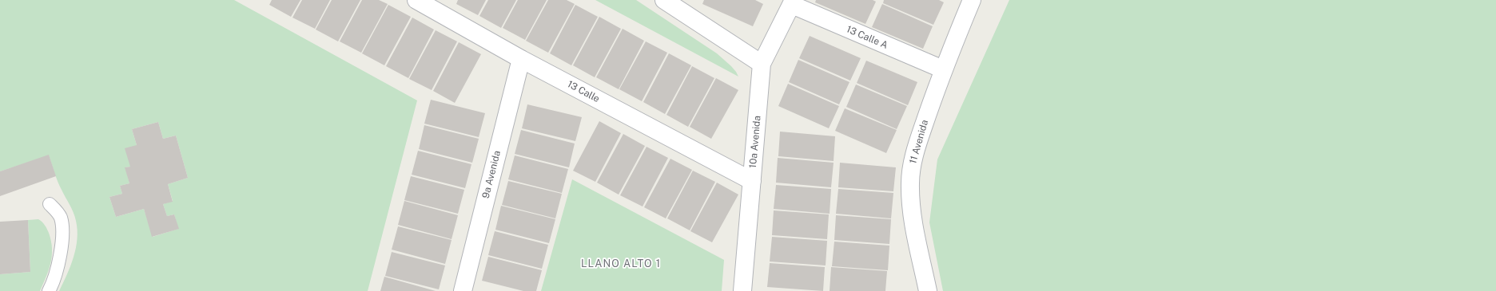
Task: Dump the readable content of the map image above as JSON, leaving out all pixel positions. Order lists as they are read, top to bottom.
{
  "streets": {
    "street": [
      "13 Calle A",
      "13 Calle",
      "10a Avenida",
      "11 Avenida",
      "9a Avenida"
    ]
  },
  "crossings": [
    ["13 Calle A", "10a Avenida"],
    ["13 Calle A", "11 Avenida"],
    ["13 Calle", "10a Avenida"],
    ["13 Calle", "9a Avenida"]
  ],
  "districts": ["LLANO ALTO 1"]
}
